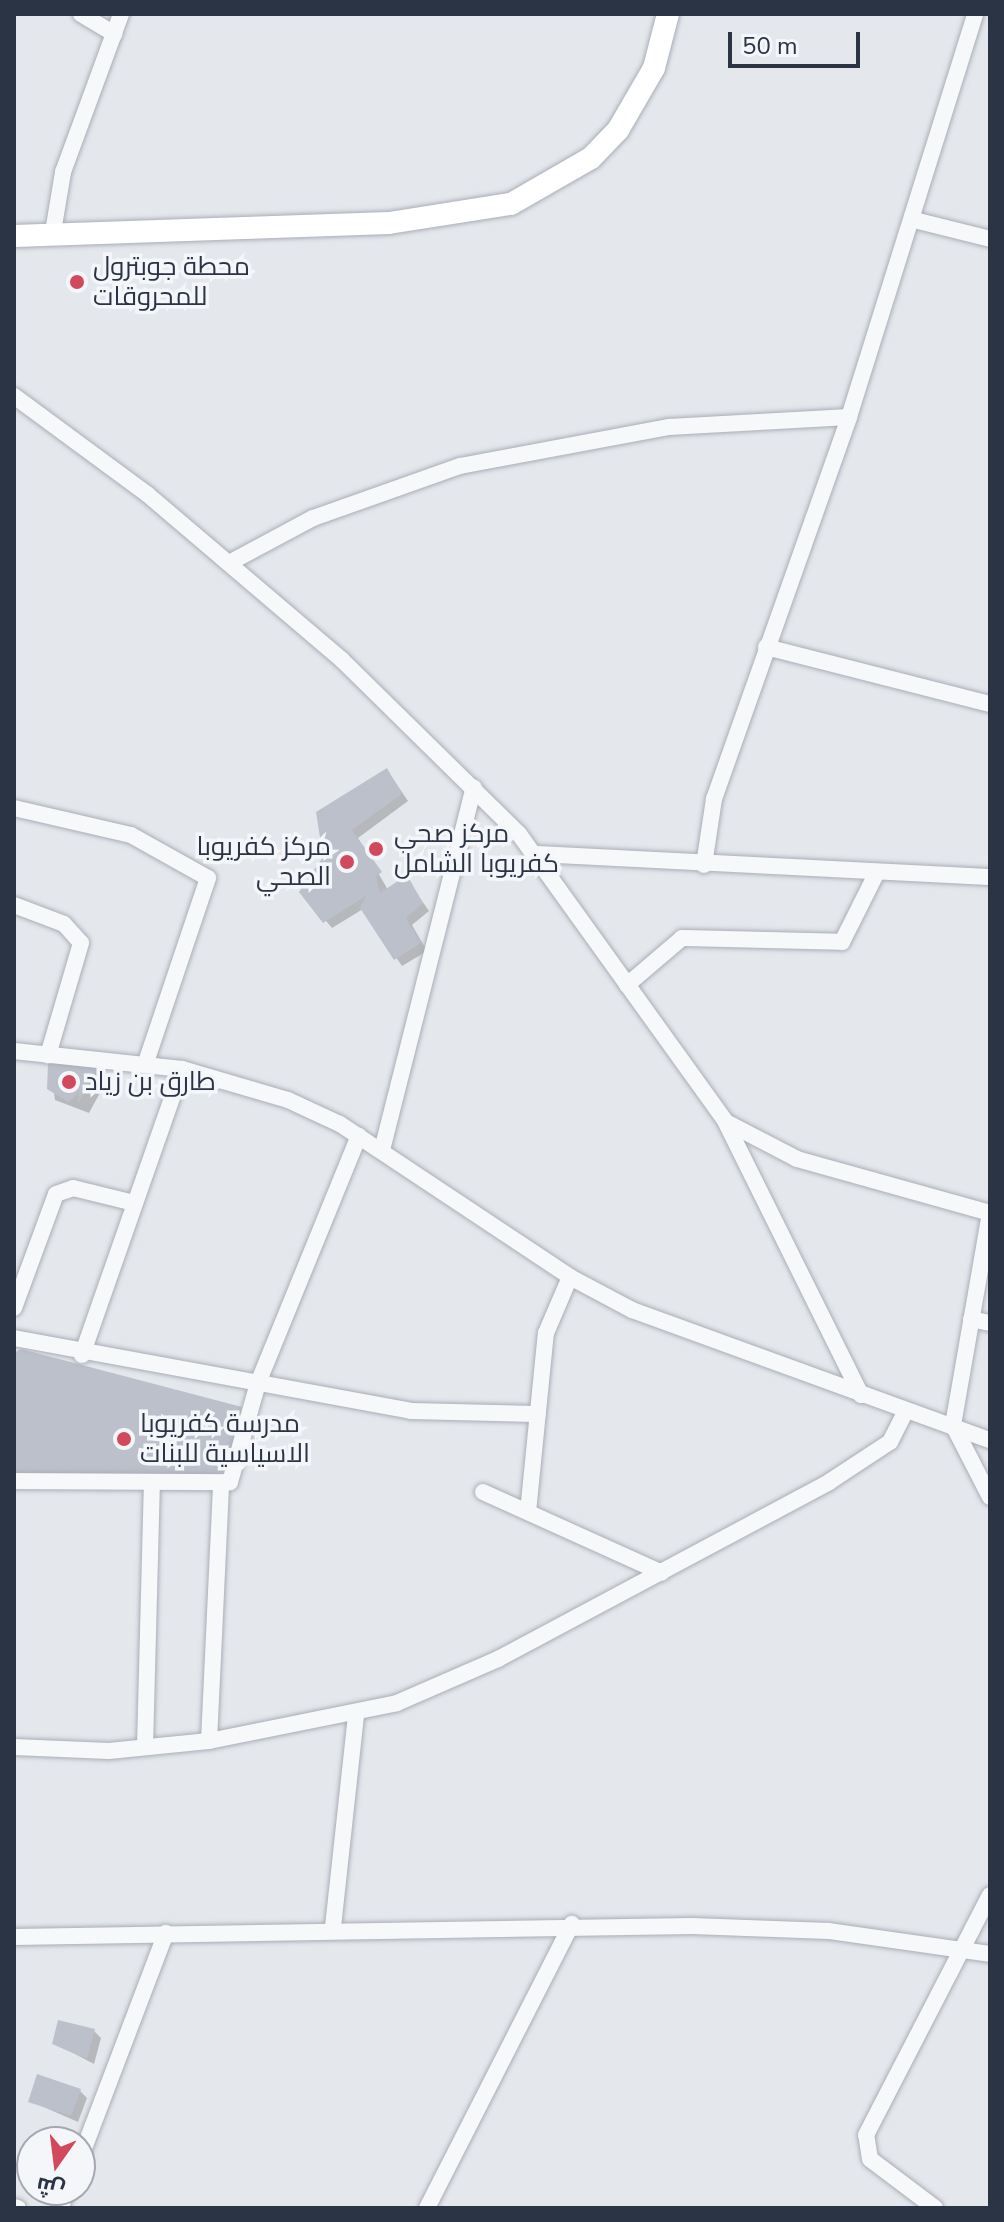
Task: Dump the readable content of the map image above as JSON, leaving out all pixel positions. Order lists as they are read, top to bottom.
{
  "places": [
    "محطة جوبترول للمحروقات",
    "مركز صحي كفريوبا الشامل",
    "مركز كفريوبا الصحي",
    "طارق بن زياد",
    "مدرسة كفريوبا الاسياسية للبنات"
  ],
  "scale_bar": "50 m",
  "north": "bottom"
}
